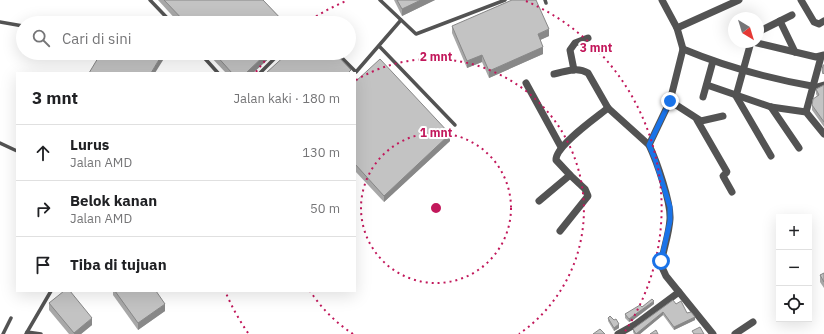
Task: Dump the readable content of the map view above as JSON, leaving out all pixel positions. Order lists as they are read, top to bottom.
{
  "north": "bottom right",
  "page": {
    "search": "Cari di sini",
    "heading": ["3 mnt", "Jalan kaki · 180 m"],
    "list": [
      ["Lurus", "Jalan AMD", "130 m"],
      ["Belok kanan", "Jalan AMD", "50 m"],
      "Tiba di tujuan"
    ],
    "map_buttons": ["+", "−"]
  },
  "rings": ["3 mnt", "2 mnt", "1 mnt"]
}
